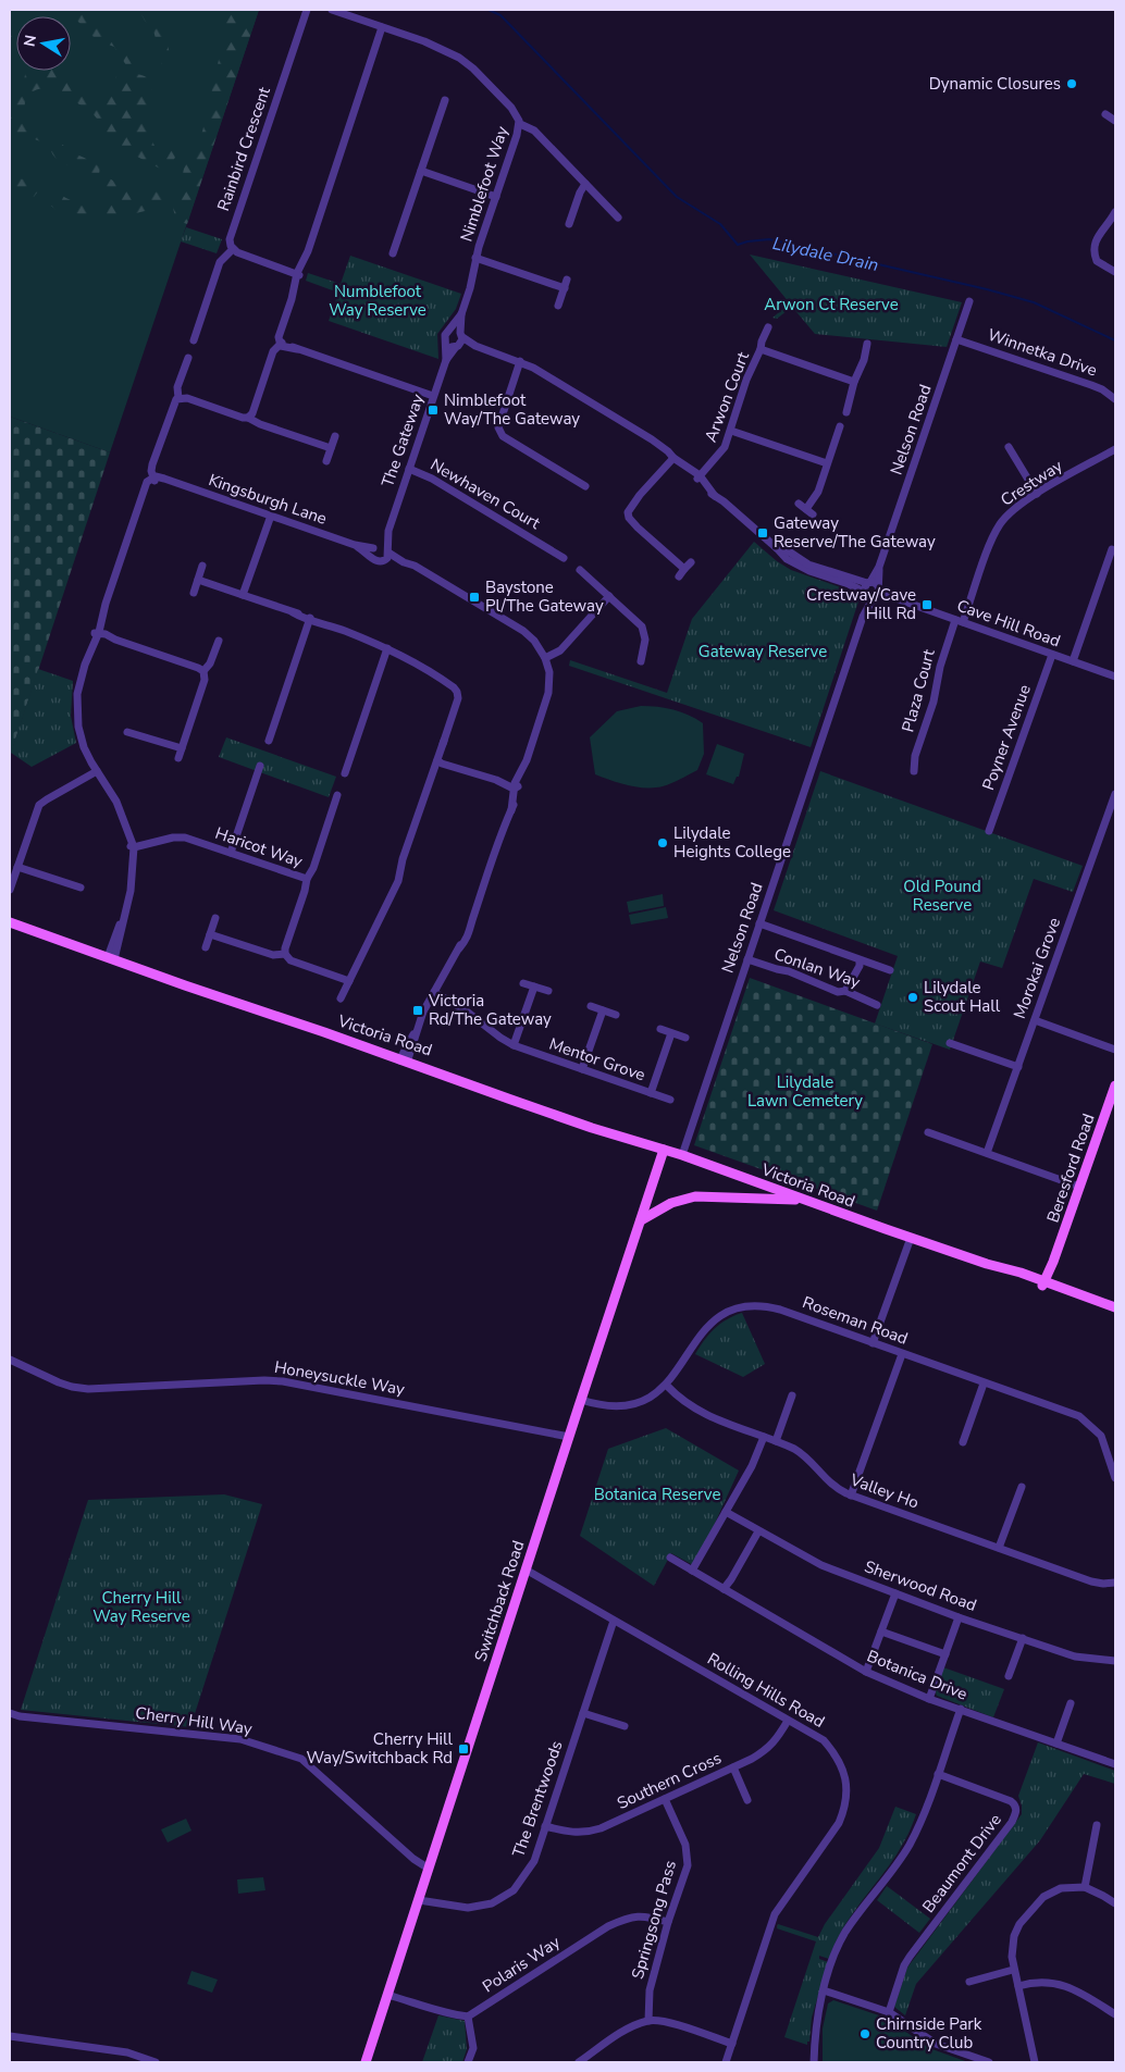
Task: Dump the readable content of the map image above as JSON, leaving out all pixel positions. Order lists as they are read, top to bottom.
{
  "streets": {
    "main road": ["Victoria Road", "Beresford Road", "Switchback Road"],
    "street": [
      "Rainbird Crescent",
      "Nimblefoot Way",
      "Winnetka Drive",
      "Arwon Court",
      "Nelson Road",
      "The Gateway",
      "Crestway",
      "Newhaven Court",
      "Kingsburgh Lane",
      "Cave Hill Road",
      "Plaza Court",
      "Poyner Avenue",
      "Haricot Way",
      "Conlan Way",
      "Morokai Grove",
      "Mentor Grove",
      "Roseman Road",
      "Honeysuckle Way",
      "Valley Ho",
      "Sherwood Road",
      "Botanica Drive",
      "Rolling Hills Road",
      "Cherry Hill Way",
      "Southern Cross",
      "The Brentwoods",
      "Beaumont Drive",
      "Springsong Pass",
      "Polaris Way"
    ]
  },
  "crossings": [
    ["Nimblefoot Way", "The Gateway"],
    ["Winnetka Drive", "Nelson Road"],
    ["Nelson Road", "Cave Hill Road"],
    ["Nelson Road", "Conlan Way"],
    ["Nelson Road", "Victoria Road"],
    ["The Gateway", "Newhaven Court"],
    ["The Gateway", "Kingsburgh Lane"],
    ["Crestway", "Cave Hill Road"],
    ["Crestway", "Plaza Court"],
    ["Cave Hill Road", "Plaza Court"],
    ["Cave Hill Road", "Poyner Avenue"],
    ["Victoria Road", "Beresford Road"],
    ["Victoria Road", "Switchback Road"],
    ["Roseman Road", "Valley Ho"],
    ["Roseman Road", "Switchback Road"],
    ["Honeysuckle Way", "Switchback Road"],
    ["Switchback Road", "Rolling Hills Road"],
    ["Switchback Road", "Cherry Hill Way"],
    ["Switchback Road", "The Brentwoods"],
    ["Rolling Hills Road", "Southern Cross"],
    ["Rolling Hills Road", "The Brentwoods"],
    ["Southern Cross", "The Brentwoods"],
    ["Southern Cross", "Springsong Pass"],
    ["Springsong Pass", "Polaris Way"]
  ],
  "water": ["Lilydale Drain"],
  "parks": [
    "Numblefoot Way Reserve",
    "Arwon Ct Reserve",
    "Gateway Reserve",
    "Old Pound Reserve",
    "Lilydale Lawn Cemetery",
    "Botanica Reserve",
    "Cherry Hill Way Reserve"
  ],
  "places": {
    "other": [
      "Dynamic Closures",
      "Lilydale Heights College",
      "Lilydale Scout Hall",
      "Chirnside Park Country Club"
    ],
    "transit": [
      "Nimblefoot Way/The Gateway",
      "Gateway Reserve/The Gateway",
      "Baystone Pl/The Gateway",
      "Crestway/Cave Hill Rd",
      "Victoria Rd/The Gateway",
      "Cherry Hill Way/Switchback Rd"
    ]
  },
  "north": "left"
}
